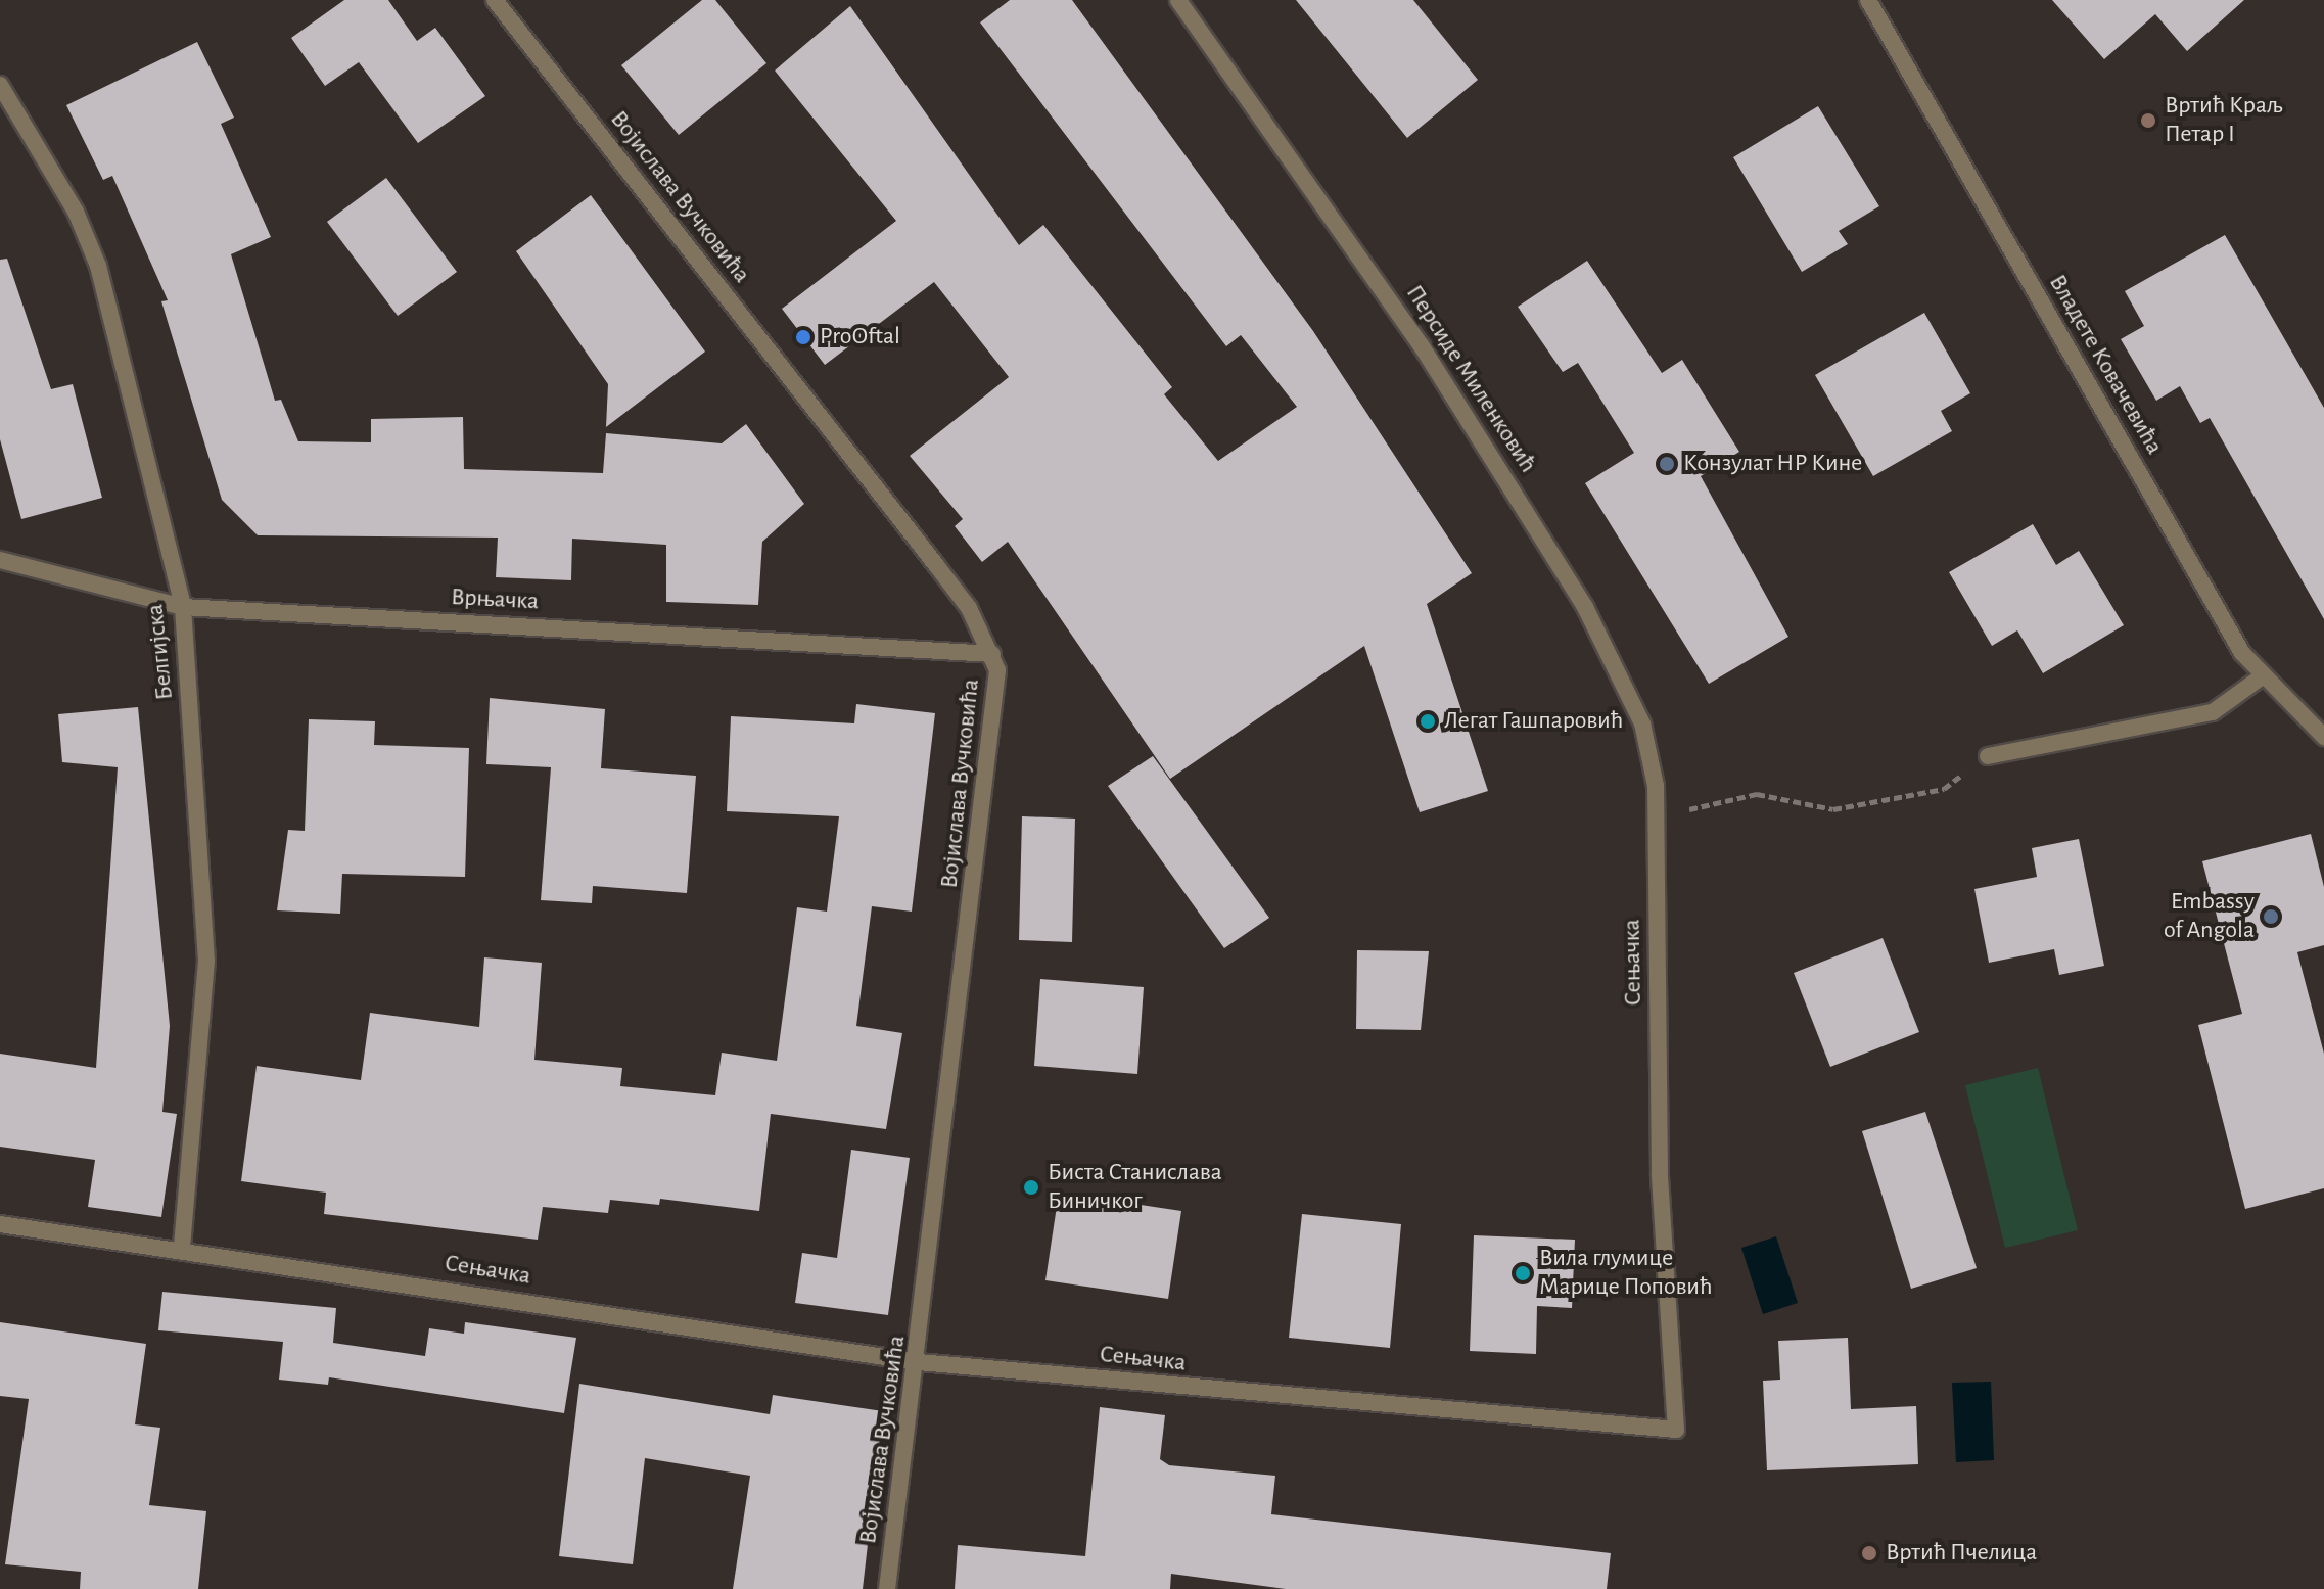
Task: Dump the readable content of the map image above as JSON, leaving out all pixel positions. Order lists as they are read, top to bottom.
{
  "streets": {
    "street": [
      "Војислава Вучковића",
      "Владете Ковачевића",
      "Персиде Миленковић",
      "Врњачка",
      "Белгијска",
      "Сењачка"
    ]
  },
  "crossings": [
    ["Војислава Вучковића", "Врњачка"],
    ["Војислава Вучковића", "Сењачка"],
    ["Персиде Миленковић", "Сењачка"],
    ["Врњачка", "Белгијска"],
    ["Белгијска", "Сењачка"]
  ],
  "places": [
    "Вртић Краљ Петар I",
    "ProOftal",
    "Конзулат НР Кине",
    "Легат Гашпаровић",
    "Embassy of Angola",
    "Биста Станислава Биничког",
    "Вила глумице Марице Поповић",
    "Вртић Пчелица"
  ]
}
